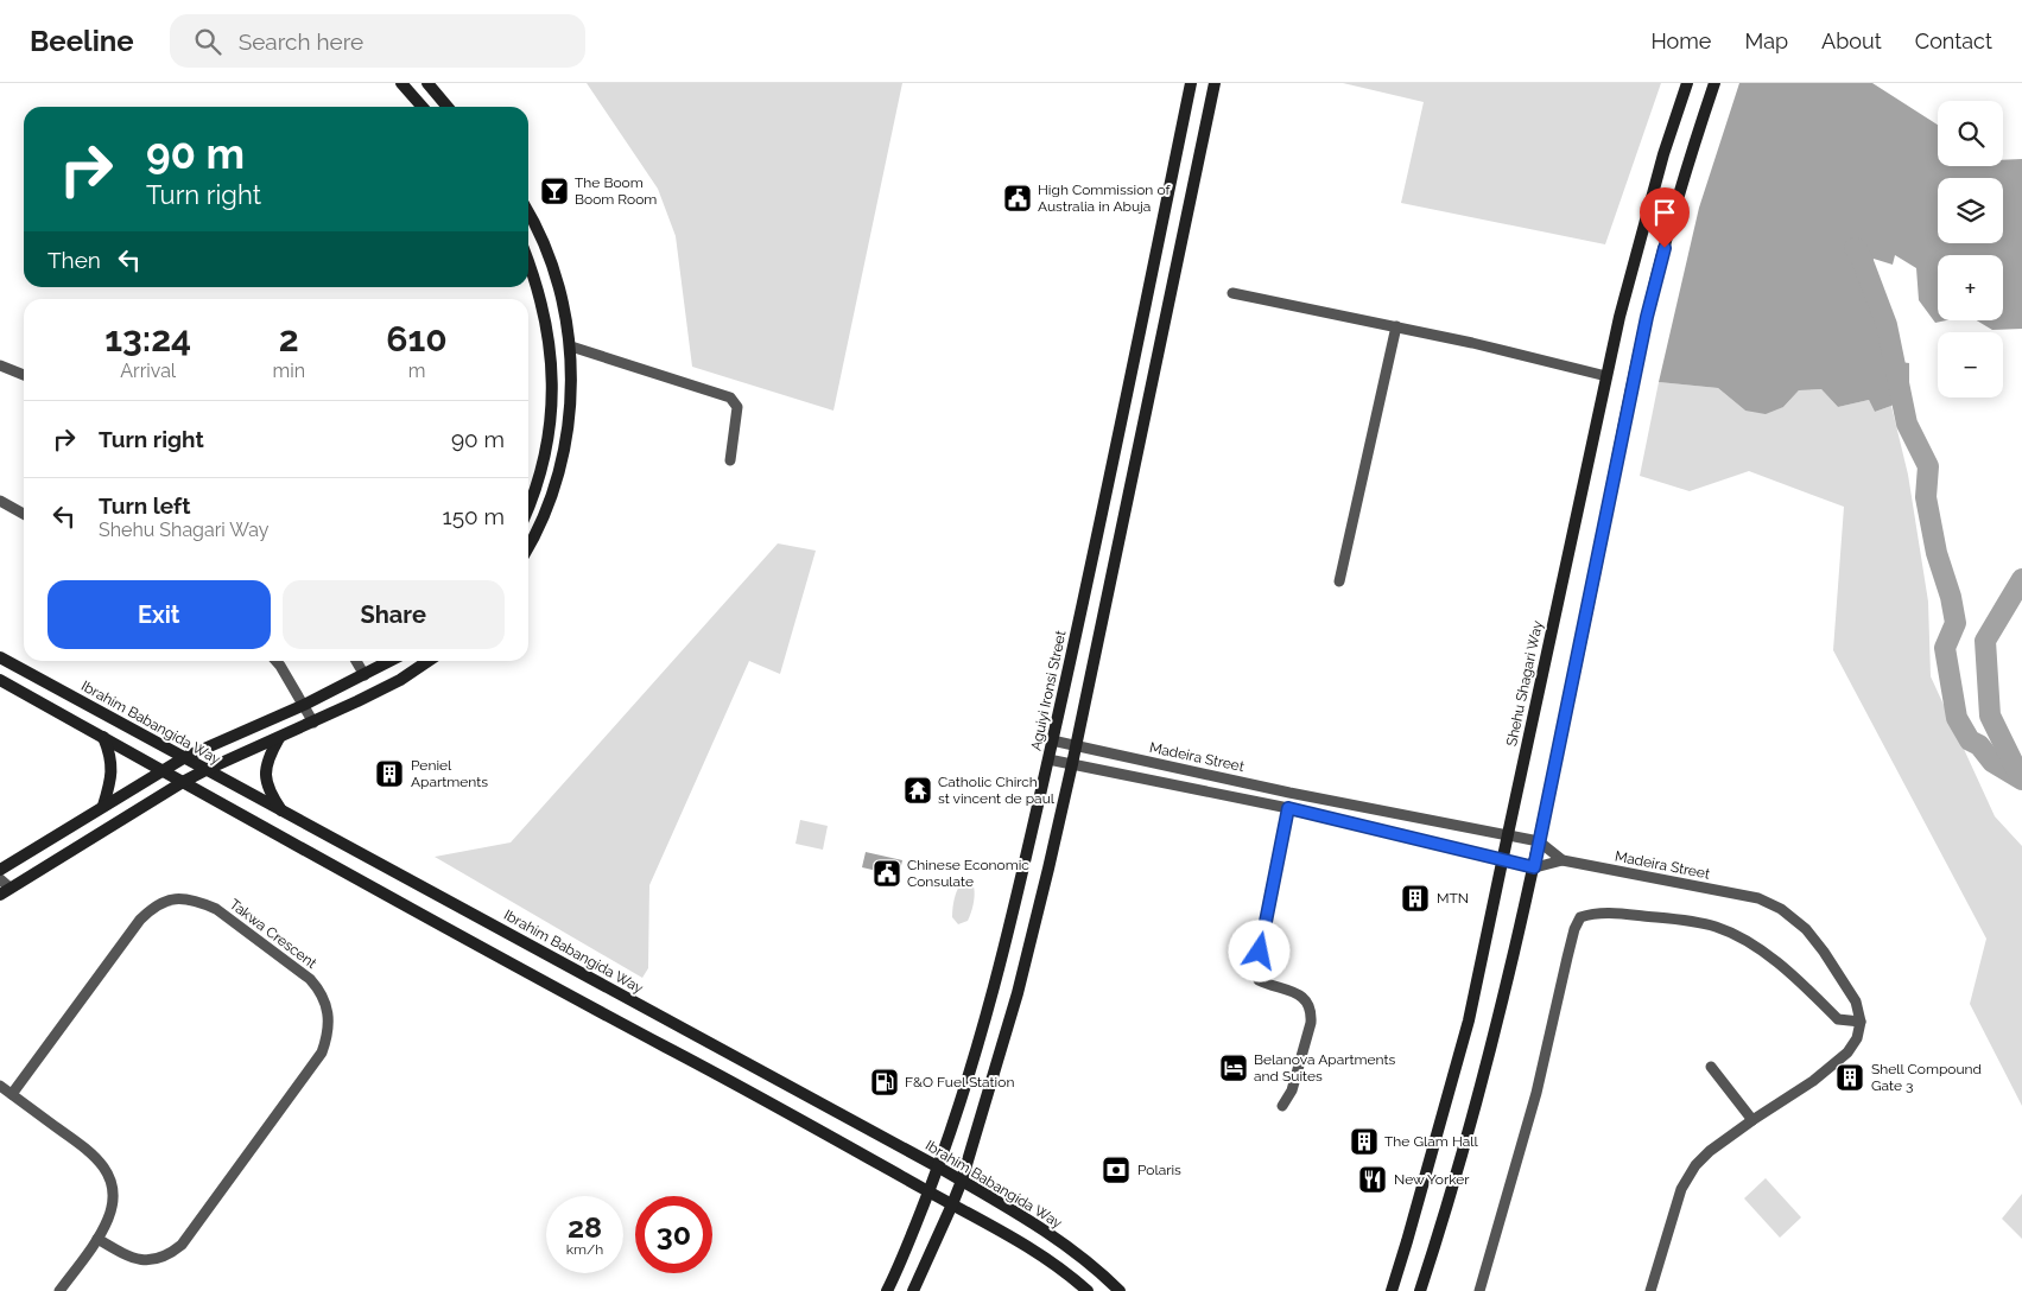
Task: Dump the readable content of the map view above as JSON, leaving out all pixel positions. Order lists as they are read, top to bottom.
{
  "streets": {
    "main road": ["Shehu Shagari Way", "Aguiyi Ironsi Street", "Ibrahim Babangida Way"],
    "street": ["Madeira Street", "Takwa Crescent"]
  },
  "crossings": [
    ["Shehu Shagari Way", "Madeira Street"],
    ["Aguiyi Ironsi Street", "Ibrahim Babangida Way"],
    ["Aguiyi Ironsi Street", "Madeira Street"]
  ],
  "places": {
    "bar": ["The Boom Boom Room"],
    "public building": ["High Commission of Australia in Abuja", "Chinese Economic Consulate"],
    "building": [
      "Peniel Apartments",
      "MTN",
      "Shell Compound Gate 3",
      "The Glam Hall"
    ],
    "temple": ["Catholic Chirch st vincent de paul"],
    "hotel": ["Belanova Apartments and Suites"],
    "fuel station": ["F&O Fuel Station"],
    "bank": ["Polaris"],
    "restaurant": ["New Yorker"]
  },
  "page": {
    "header": "Beeline",
    "search": "Search here",
    "nav": [
      "Home",
      "Map",
      "About",
      "Contact"
    ],
    "map_buttons": ["+", "−"],
    "turn": ["90 m", "Turn right"],
    "then": "Then",
    "eta": [
      "13:24",
      "Arrival",
      "2",
      "min",
      "610",
      "m"
    ],
    "list": [
      {
        "name": "Turn right",
        "value": "90 m"
      },
      {
        "name": "Turn left",
        "note": "Shehu Shagari Way",
        "value": "150 m"
      }
    ],
    "buttons": ["Exit", "Share"],
    "speed": "28 km/h",
    "limit": "30"
  }
}
